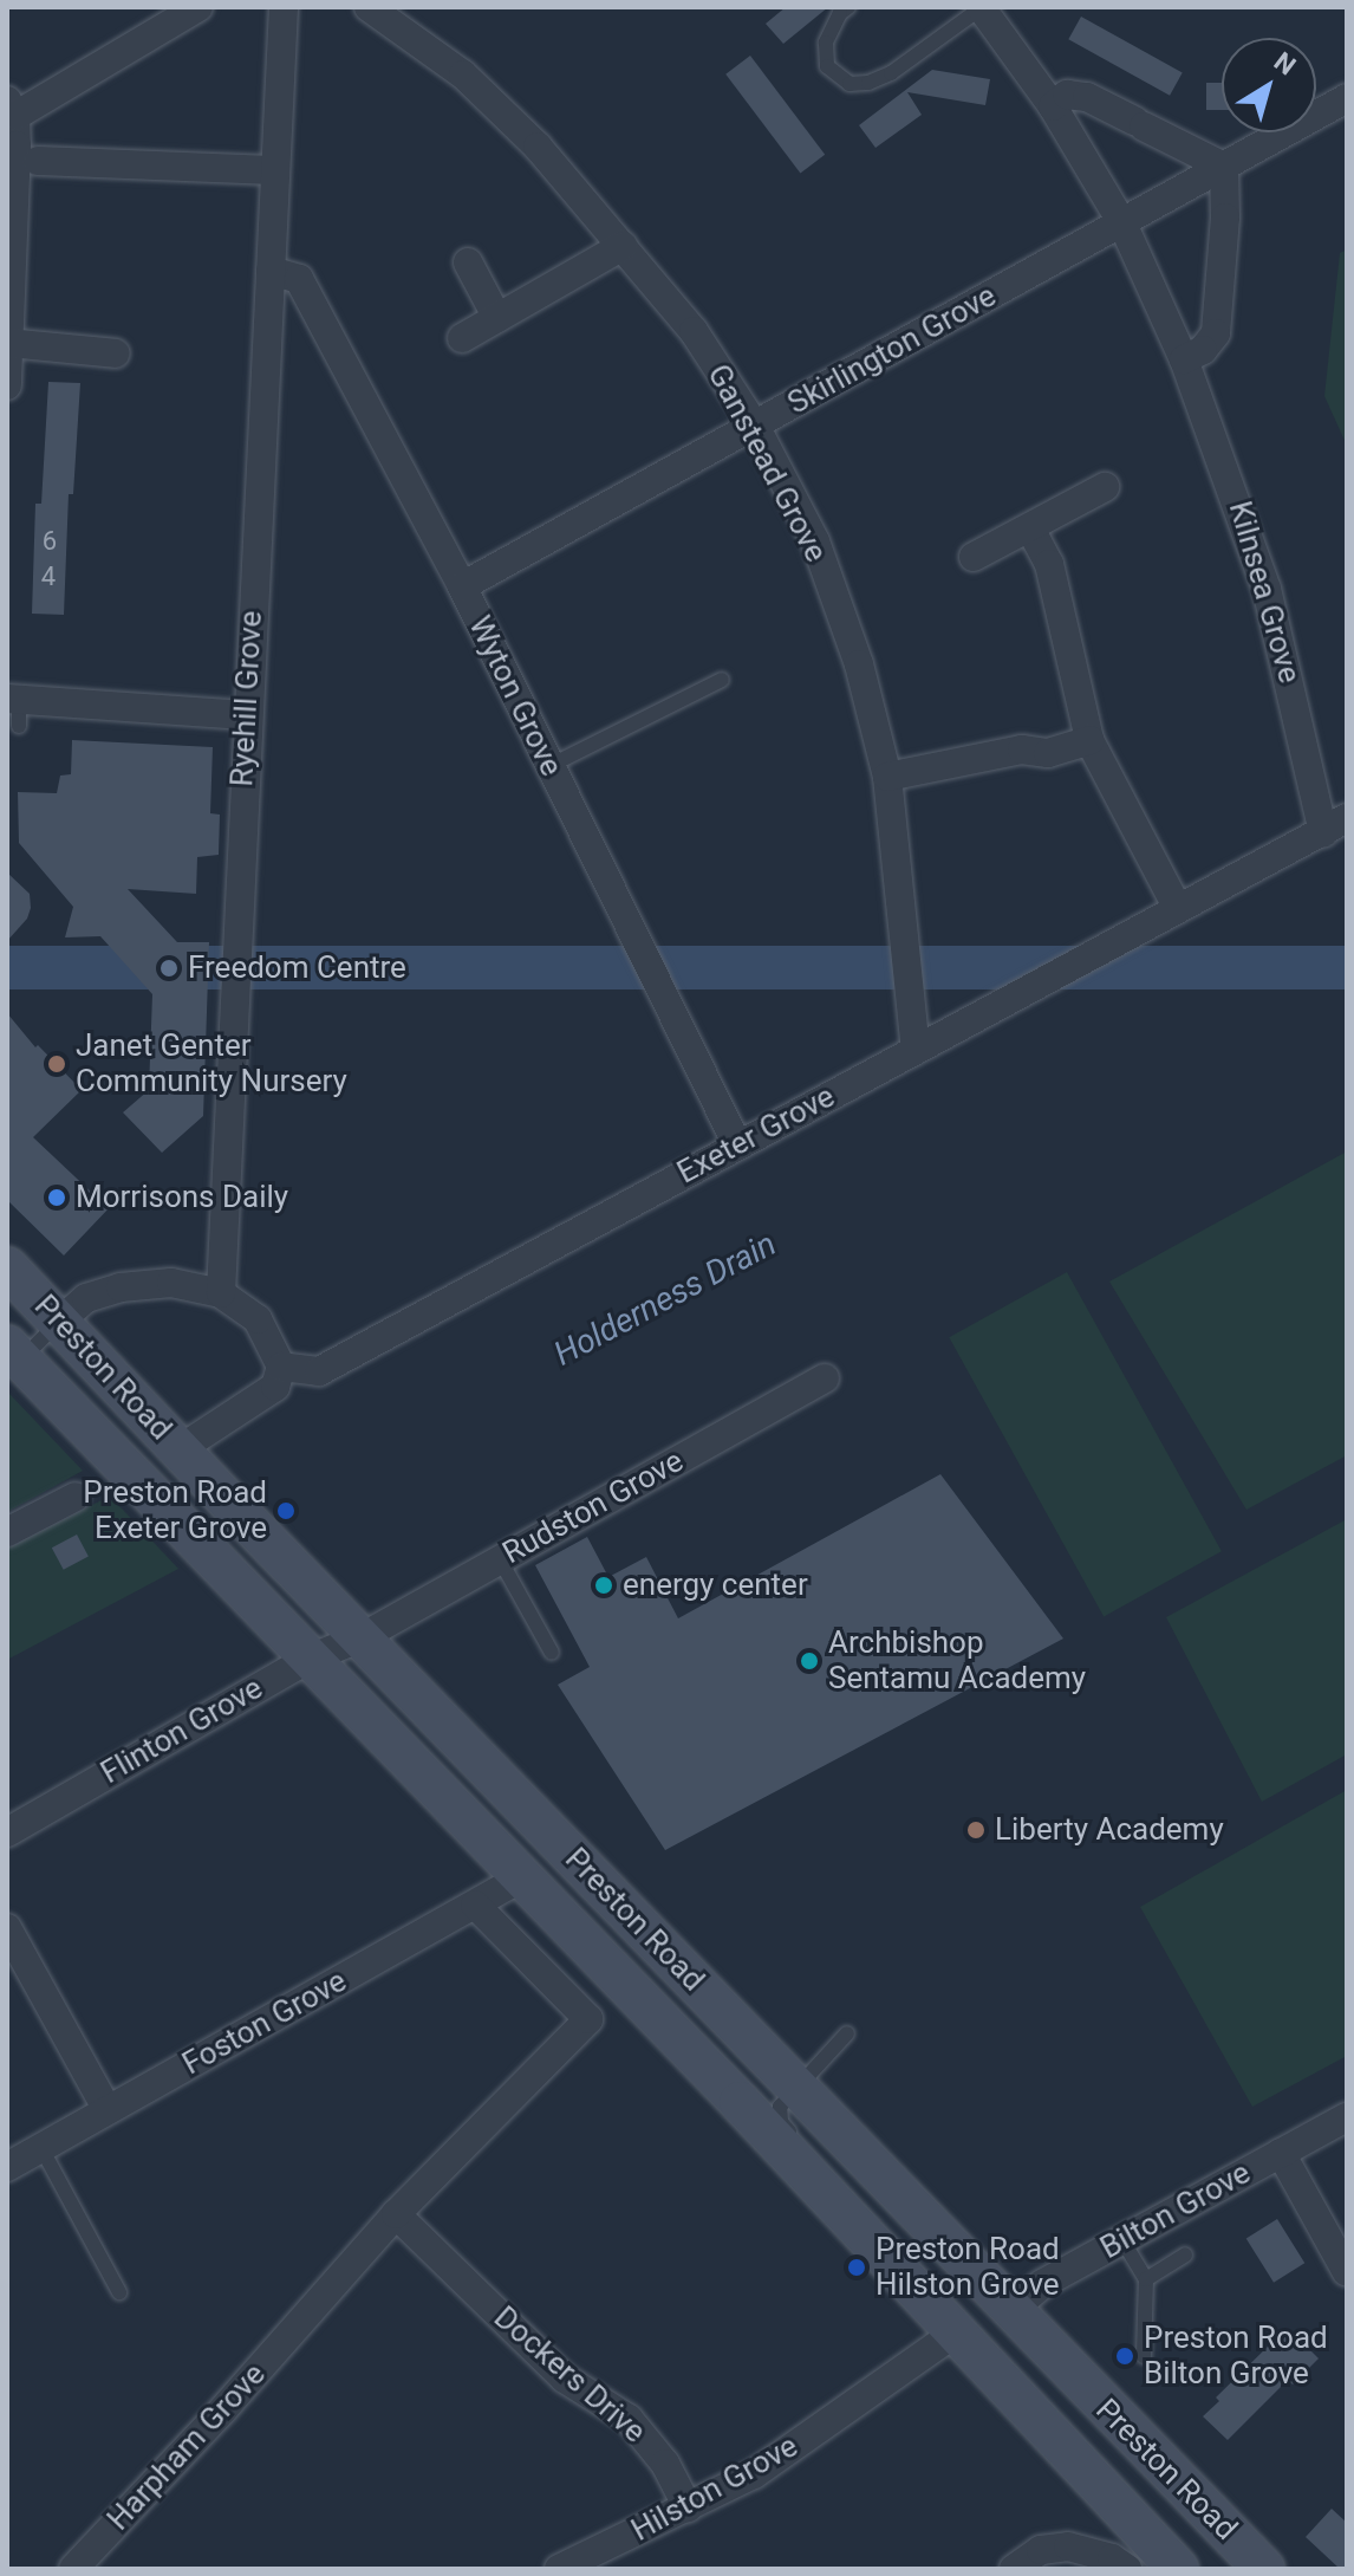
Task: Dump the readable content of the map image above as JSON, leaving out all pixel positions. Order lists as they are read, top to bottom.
{
  "streets": {
    "street": [
      "Skirlington Grove",
      "Ganstead Grove",
      "Kilnsea Grove",
      "Wyton Grove",
      "Ryehill Grove",
      "Exeter Grove",
      "Preston Road",
      "Rudston Grove",
      "Flinton Grove",
      "Foston Grove",
      "Bilton Grove",
      "Dockers Drive",
      "Harpham Grove",
      "Hilston Grove"
    ]
  },
  "crossings": [
    ["Skirlington Grove", "Ganstead Grove"],
    ["Skirlington Grove", "Kilnsea Grove"],
    ["Skirlington Grove", "Wyton Grove"],
    ["Ganstead Grove", "Exeter Grove"],
    ["Kilnsea Grove", "Exeter Grove"],
    ["Wyton Grove", "Ryehill Grove"],
    ["Wyton Grove", "Exeter Grove"],
    ["Preston Road", "Rudston Grove"],
    ["Preston Road", "Flinton Grove"],
    ["Preston Road", "Foston Grove"],
    ["Preston Road", "Bilton Grove"],
    ["Preston Road", "Hilston Grove"],
    ["Rudston Grove", "Flinton Grove"],
    ["Foston Grove", "Harpham Grove"],
    ["Dockers Drive", "Harpham Grove"],
    ["Dockers Drive", "Hilston Grove"]
  ],
  "water": ["Holderness Drain"],
  "places": [
    "Freedom Centre",
    "Janet Genter Community Nursery",
    "Morrisons Daily",
    "Preston Road Exeter Grove",
    "energy center",
    "Archbishop Sentamu Academy",
    "Liberty Academy",
    "Preston Road Hilston Grove",
    "Preston Road Bilton Grove"
  ],
  "house_numbers": ["6", "4"],
  "north": "top right"
}
